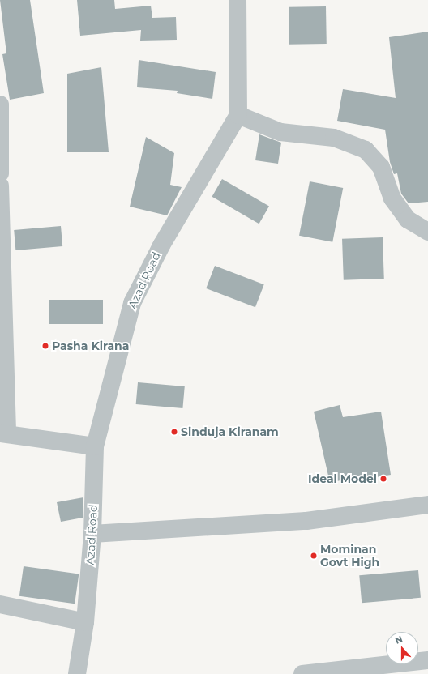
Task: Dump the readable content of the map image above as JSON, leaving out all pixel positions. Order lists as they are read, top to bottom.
{
  "streets": {
    "street": ["Azad Road"]
  },
  "places": [
    "Pasha Kirana",
    "Sinduja Kiranam",
    "Ideal Model",
    "Mominan Govt High"
  ],
  "north": "top"
}
